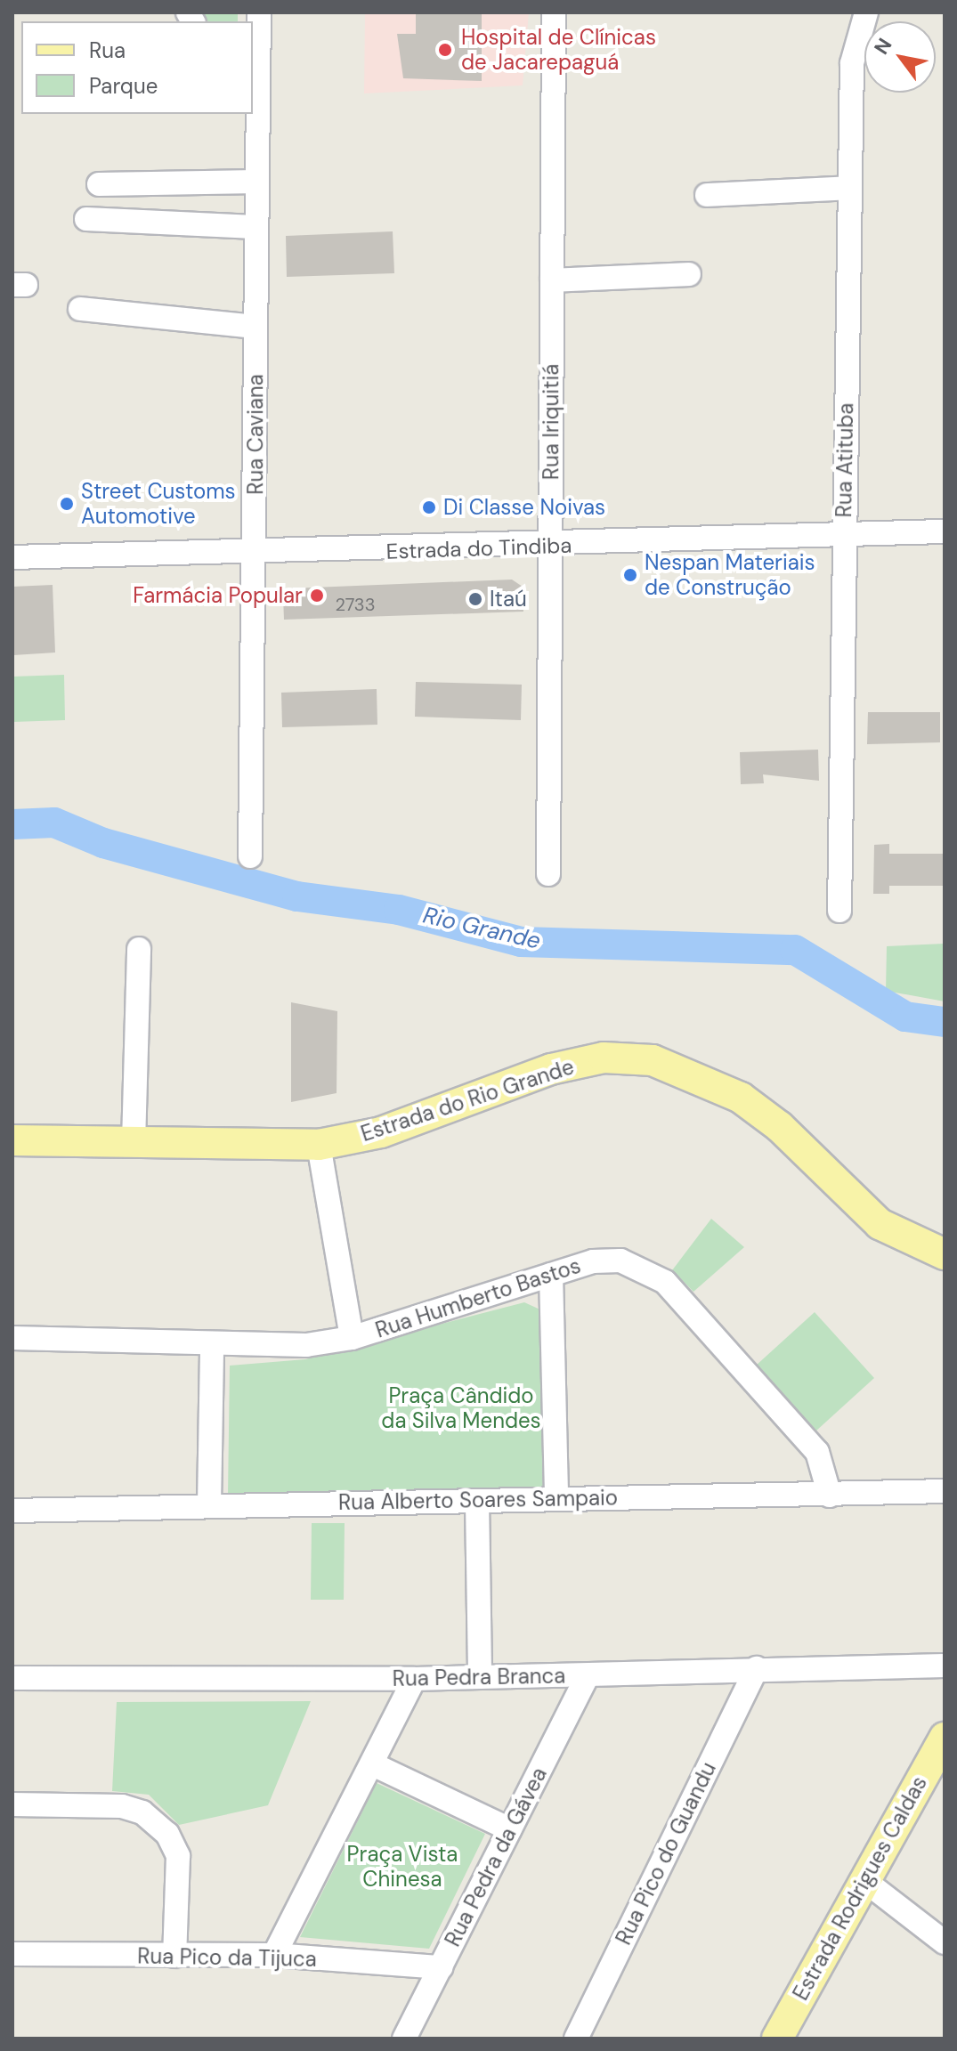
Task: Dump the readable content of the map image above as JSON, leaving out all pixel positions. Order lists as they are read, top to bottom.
{
  "streets": {
    "main road": ["Estrada do Rio Grande", "Estrada Rodrigues Caldas"],
    "street": [
      "Rua Iriquitiá",
      "Rua Caviana",
      "Rua Atituba",
      "Estrada do Tindiba",
      "Rua Humberto Bastos",
      "Rua Alberto Soares Sampaio",
      "Rua Pedra Branca",
      "Rua Pico do Guandu",
      "Rua Pedra da Gávea",
      "Rua Pico da Tijuca"
    ]
  },
  "crossings": [
    ["Rua Iriquitiá", "Estrada do Tindiba"],
    ["Rua Caviana", "Estrada do Tindiba"],
    ["Rua Atituba", "Estrada do Tindiba"],
    ["Rua Humberto Bastos", "Rua Alberto Soares Sampaio"],
    ["Rua Pedra Branca", "Rua Pico do Guandu"],
    ["Rua Pedra Branca", "Rua Pedra da Gávea"],
    ["Rua Pedra da Gávea", "Rua Pico da Tijuca"]
  ],
  "water": ["Rio Grande"],
  "parks": ["Praça Cândido da Silva Mendes", "Praça Vista Chinesa"],
  "places": [
    "Hospital de Clínicas de Jacarepaguá",
    "Street Customs Automotive",
    "Di Classe Noivas",
    "Nespan Materiais de Construção",
    "Farmácia Popular",
    "Itaú"
  ],
  "house_numbers": ["2733"],
  "legend": ["Rua", "Parque"],
  "north": "top left"
}
